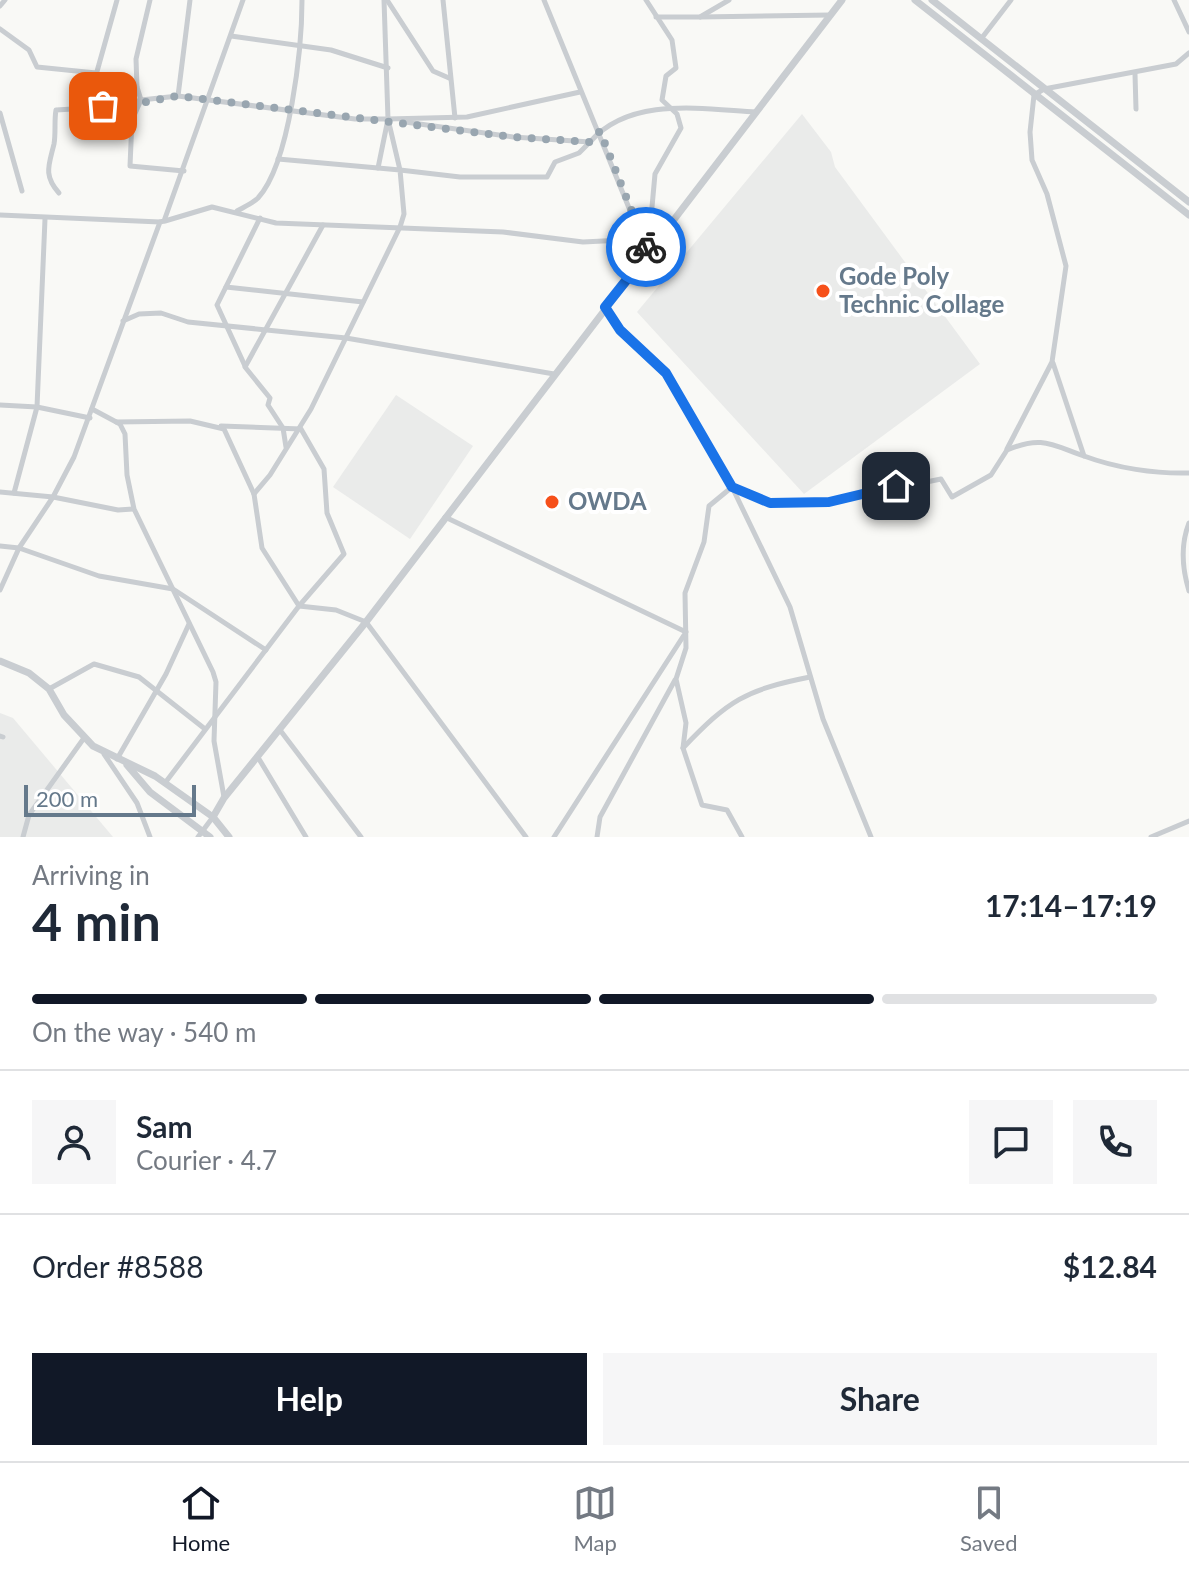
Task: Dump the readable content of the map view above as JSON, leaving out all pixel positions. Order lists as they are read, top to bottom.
{
  "places": ["Gode Poly Technic Collage", "OWDA"],
  "scale_bar": "200 m",
  "page": {
    "scale": "200 m",
    "heading": ["4 min", "Arriving in", "17:14–17:19"],
    "panel": [
      "Sam",
      "Courier · 4.7",
      "Order #8588",
      "$12.84"
    ],
    "bar": "On the way · 540 m",
    "buttons": ["Help", "Share"],
    "tabs": ["Home", "Map", "Saved"]
  }
}
